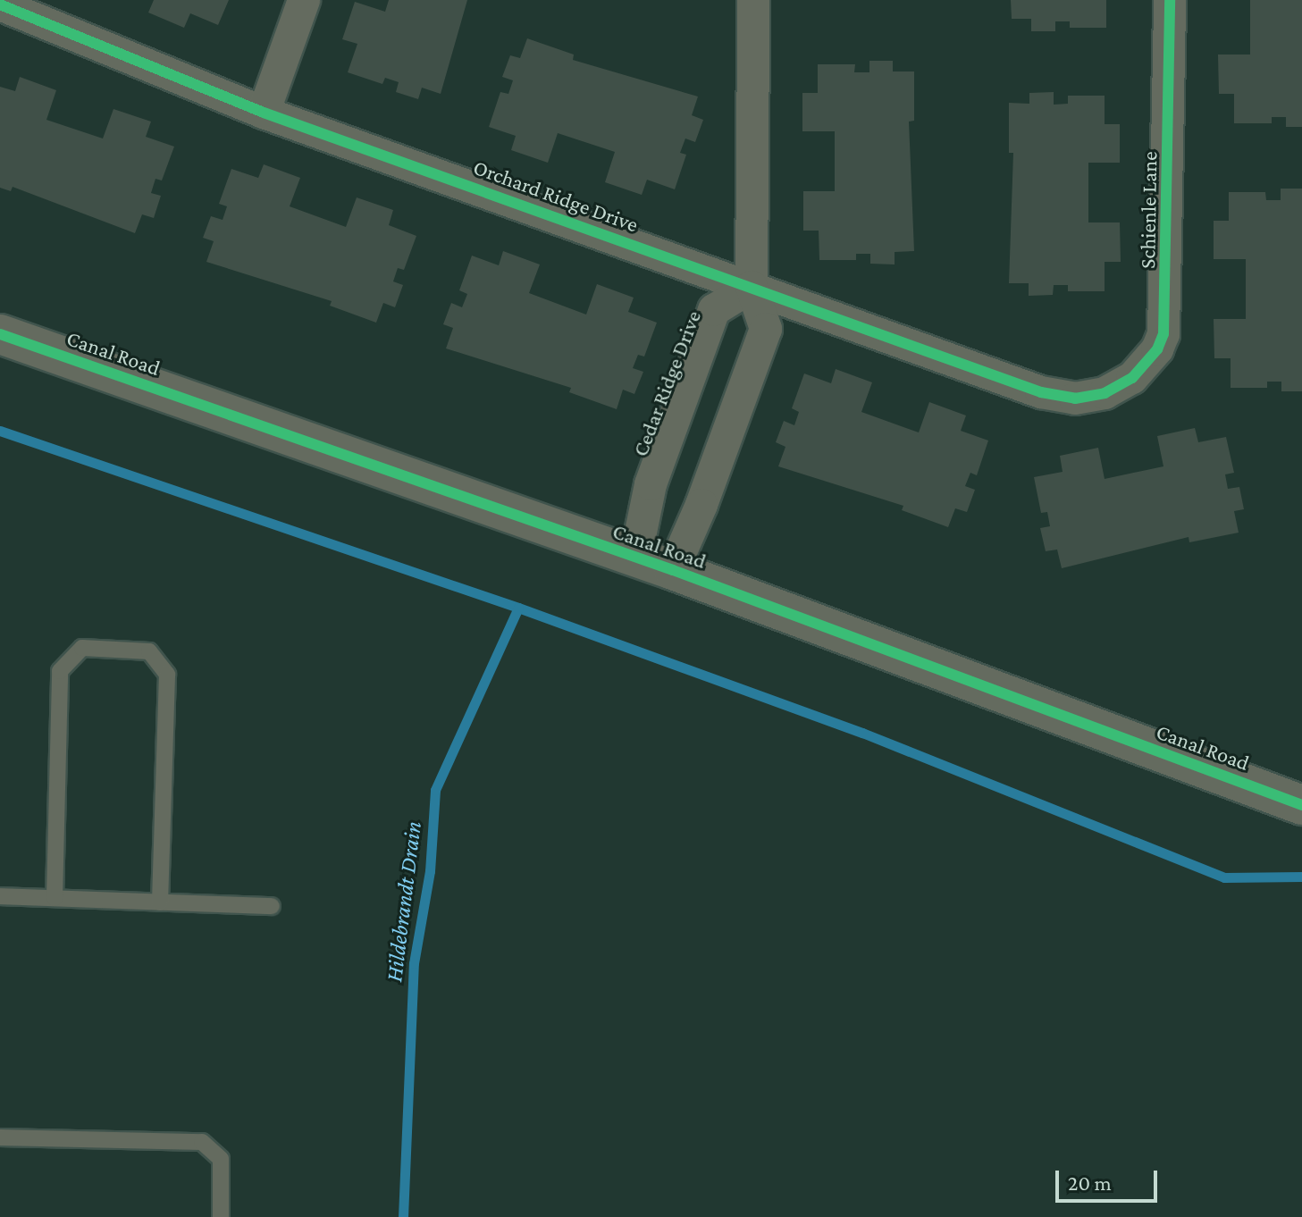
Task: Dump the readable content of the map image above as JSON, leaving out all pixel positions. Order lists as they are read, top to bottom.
{
  "streets": {
    "street": [
      "Orchard Ridge Drive",
      "Schienle Lane",
      "Canal Road",
      "Cedar Ridge Drive"
    ]
  },
  "crossings": [
    ["Orchard Ridge Drive", "Schienle Lane"],
    ["Orchard Ridge Drive", "Cedar Ridge Drive"],
    ["Canal Road", "Cedar Ridge Drive"]
  ],
  "water": ["Hildebrandt Drain"],
  "scale_bar": "20 m"
}
